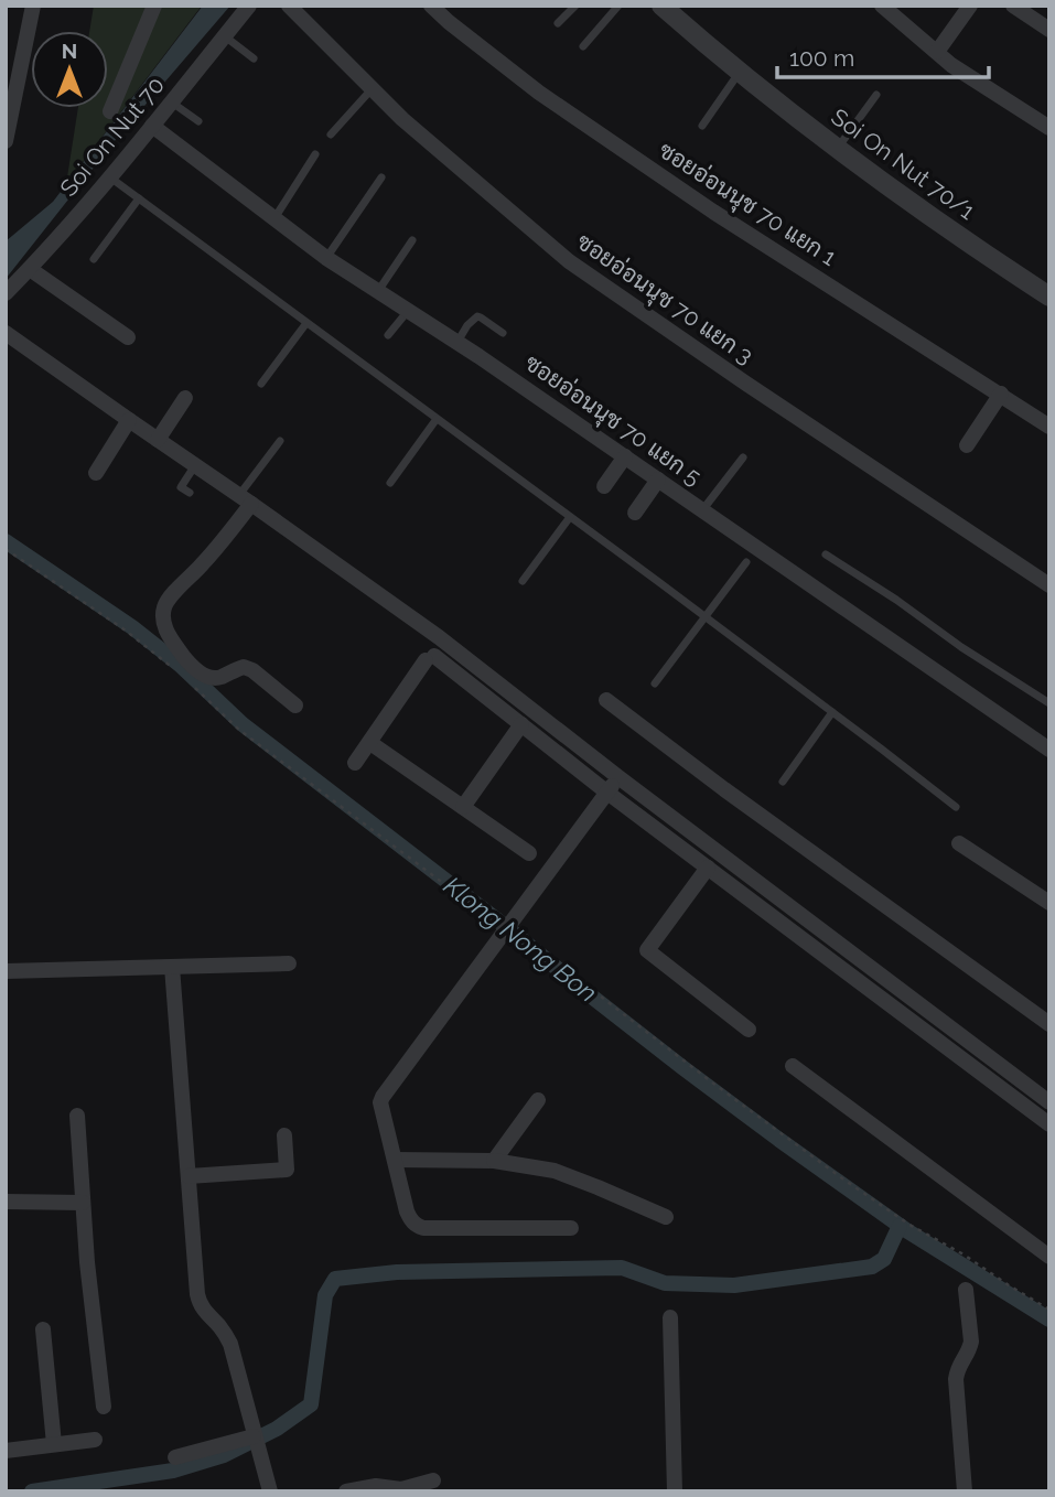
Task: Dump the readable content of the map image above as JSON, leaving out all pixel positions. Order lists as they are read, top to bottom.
{
  "streets": {
    "street": [
      "Soi On Nut 70",
      "Soi On Nut 70/1",
      "ซอยอ่อนนุช 70 แยก 1",
      "ซอยอ่อนนุช 70 แยก 3",
      "ซอยอ่อนนุช 70 แยก 5"
    ]
  },
  "crossings": [
    ["Soi On Nut 70", "ซอยอ่อนนุช 70 แยก 5"]
  ],
  "water": ["Klong Nong Bon"],
  "scale_bar": "100 m",
  "north": "top"
}
